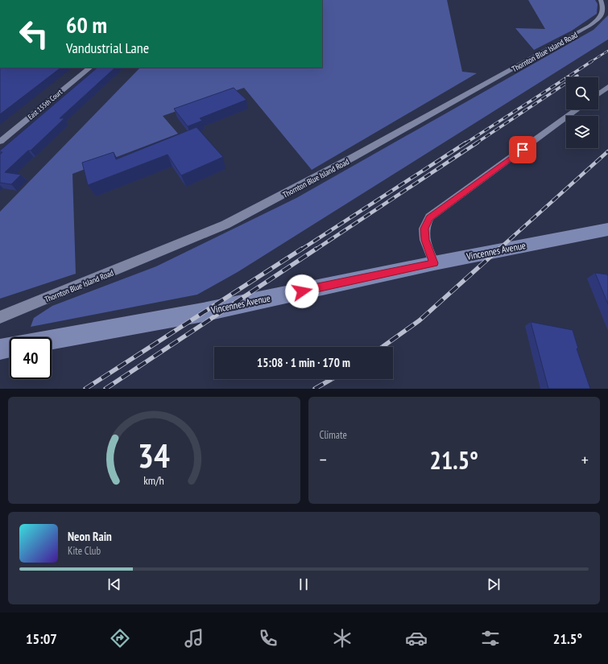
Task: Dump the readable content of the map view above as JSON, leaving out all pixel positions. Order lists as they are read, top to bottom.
{
  "streets": {
    "street": ["Thornton Blue Island Road", "East 155th Court", "Vincennes Avenue"]
  },
  "page": {
    "turn": ["60 m", "Vandustrial Lane"],
    "limit": "40",
    "trip": "15:08 · 1 min · 170 m",
    "tile": "Climate",
    "heat": ["−", "21.5°", "+"],
    "song": ["Neon Rain", "Kite Club"],
    "tabs": ["15:07", "21.5°"],
    "gauge": ["34", "km/h"]
  }
}
